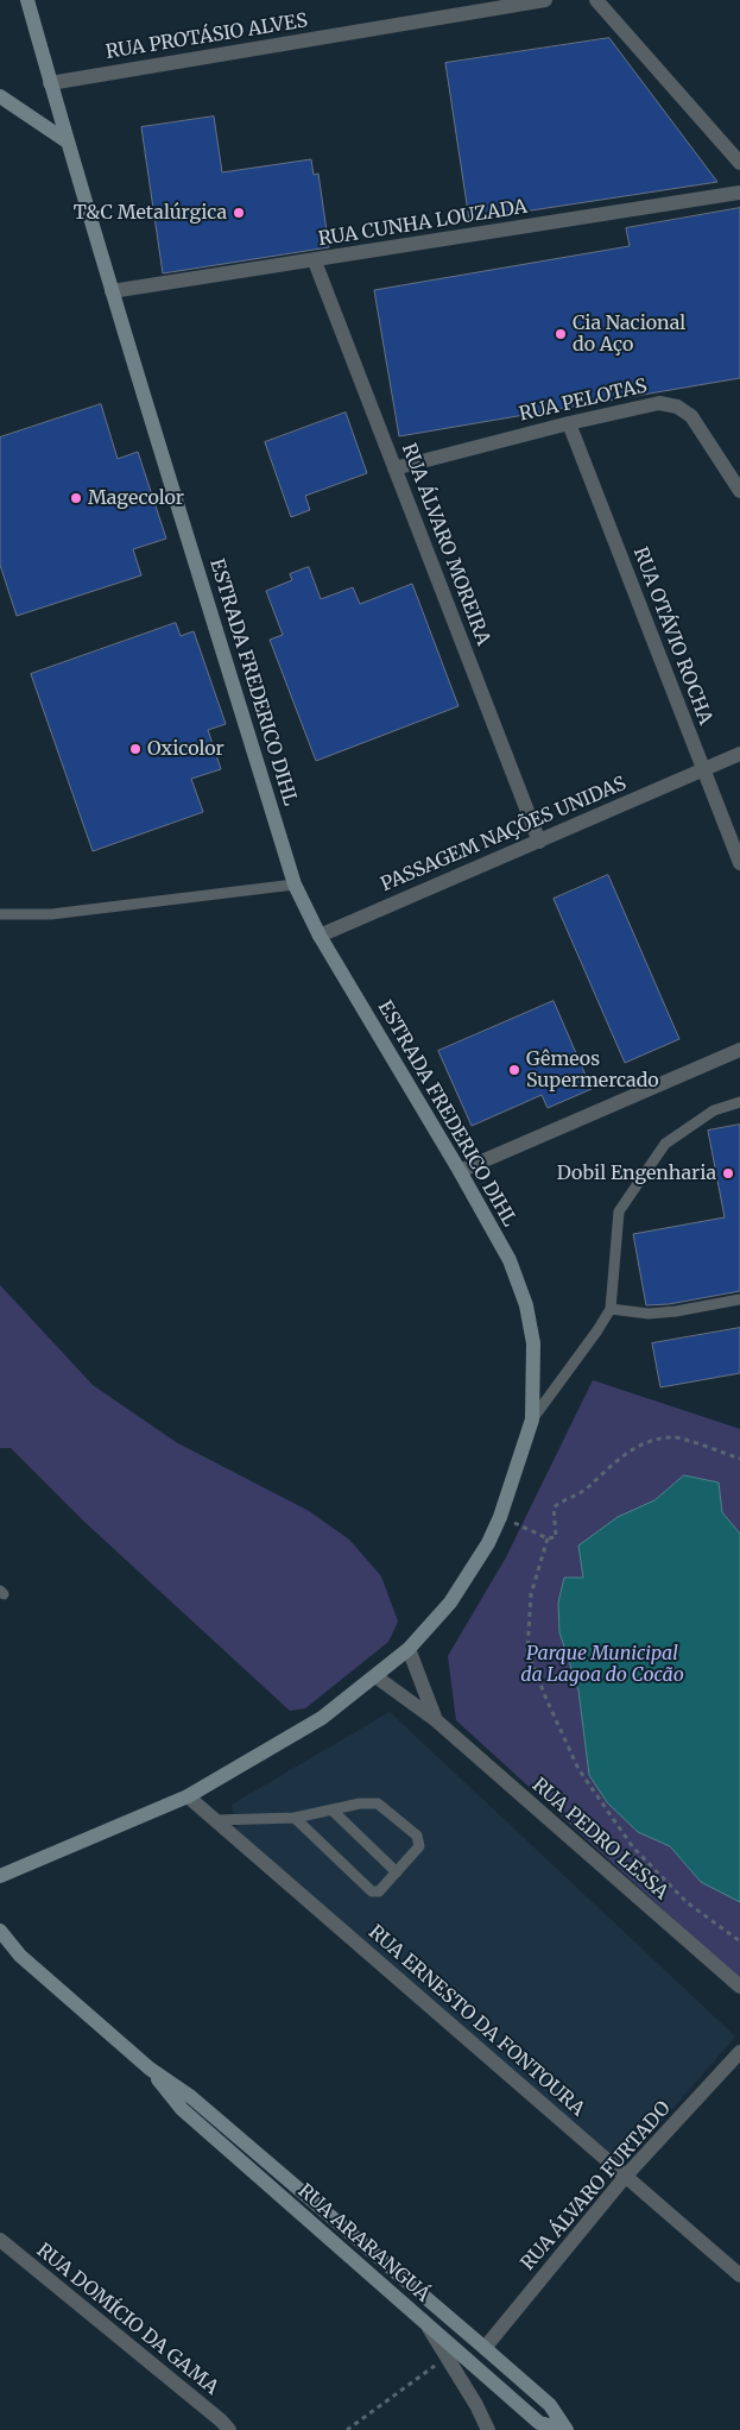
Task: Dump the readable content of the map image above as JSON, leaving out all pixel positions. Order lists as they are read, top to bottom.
{
  "streets": {
    "main road": ["ESTRADA FREDERICO DIHL", "RUA ARARANGUÁ"],
    "street": [
      "RUA PROTÁSIO ALVES",
      "RUA CUNHA LOUZADA",
      "RUA PELOTAS",
      "RUA ÁLVARO MOREIRA",
      "RUA OTÁVIO ROCHA",
      "PASSAGEM NAÇÕES UNIDAS",
      "RUA PEDRO LESSA",
      "RUA ERNESTO DA FONTOURA",
      "RUA ÁLVARO FURTADO",
      "RUA DOMÍCIO DA GAMA"
    ]
  },
  "crossings": [
    ["RUA PROTÁSIO ALVES", "ESTRADA FREDERICO DIHL"],
    ["RUA CUNHA LOUZADA", "RUA ÁLVARO MOREIRA"],
    ["RUA CUNHA LOUZADA", "ESTRADA FREDERICO DIHL"],
    ["RUA PELOTAS", "RUA ÁLVARO MOREIRA"],
    ["RUA PELOTAS", "RUA OTÁVIO ROCHA"],
    ["RUA ÁLVARO MOREIRA", "PASSAGEM NAÇÕES UNIDAS"],
    ["RUA OTÁVIO ROCHA", "PASSAGEM NAÇÕES UNIDAS"],
    ["ESTRADA FREDERICO DIHL", "PASSAGEM NAÇÕES UNIDAS"],
    ["ESTRADA FREDERICO DIHL", "RUA PEDRO LESSA"],
    ["ESTRADA FREDERICO DIHL", "RUA ERNESTO DA FONTOURA"],
    ["RUA ERNESTO DA FONTOURA", "RUA ÁLVARO FURTADO"],
    ["RUA ÁLVARO FURTADO", "RUA ARARANGUÁ"]
  ],
  "parks": ["Parque Municipal da Lagoa do Cocão"],
  "places": [
    "T&C Metalúrgica",
    "Cia Nacional do Aço",
    "Magecolor",
    "Oxicolor",
    "Gêmeos Supermercado",
    "Dobil Engenharia"
  ]
}
